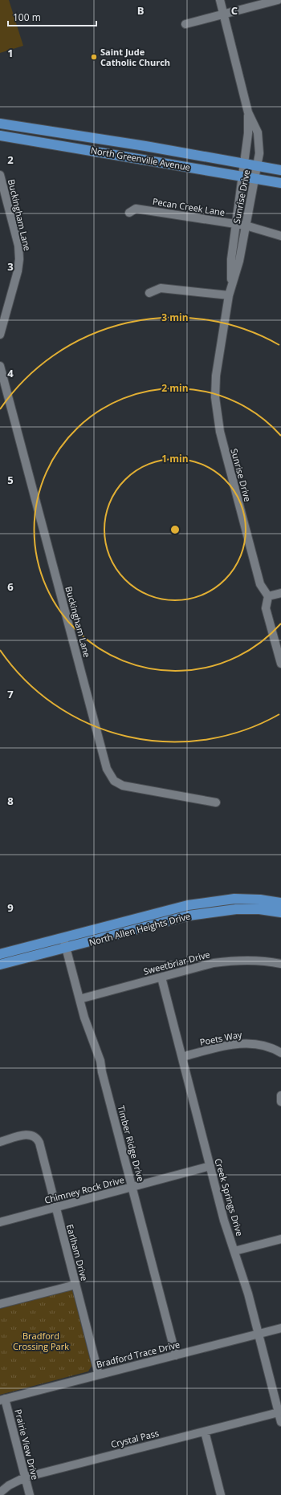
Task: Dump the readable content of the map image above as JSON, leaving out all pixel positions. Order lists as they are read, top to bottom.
{
  "streets": {
    "main road": ["North Greenville Avenue", "North Allen Heights Drive"],
    "street": [
      "Sunrise Drive",
      "Pecan Creek Lane",
      "Buckingham Lane",
      "Sweetbriar Drive",
      "Poets Way",
      "Timber Ridge Drive",
      "Chimney Rock Drive",
      "Creek Springs Drive",
      "Earlham Drive",
      "Bradford Trace Drive",
      "Crystal Pass",
      "Prairie View Drive"
    ]
  },
  "crossings": [
    ["North Greenville Avenue", "Sunrise Drive"],
    ["Sunrise Drive", "Pecan Creek Lane"],
    ["North Allen Heights Drive", "Timber Ridge Drive"],
    ["Sweetbriar Drive", "Timber Ridge Drive"],
    ["Sweetbriar Drive", "Creek Springs Drive"],
    ["Poets Way", "Creek Springs Drive"],
    ["Timber Ridge Drive", "Chimney Rock Drive"],
    ["Timber Ridge Drive", "Bradford Trace Drive"],
    ["Chimney Rock Drive", "Creek Springs Drive"],
    ["Chimney Rock Drive", "Earlham Drive"],
    ["Creek Springs Drive", "Bradford Trace Drive"],
    ["Creek Springs Drive", "Crystal Pass"],
    ["Earlham Drive", "Bradford Trace Drive"],
    ["Bradford Trace Drive", "Prairie View Drive"],
    ["Crystal Pass", "Prairie View Drive"]
  ],
  "parks": ["Bradford Crossing Park"],
  "places": ["Saint Jude Catholic Church"],
  "scale_bar": "100 m",
  "grid": {
    "columns": ["B", "C"],
    "rows": [
      "1",
      "2",
      "3",
      "4",
      "5",
      "6",
      "7",
      "8",
      "9"
    ]
  },
  "rings": ["3 min", "2 min", "1 min"]
}
